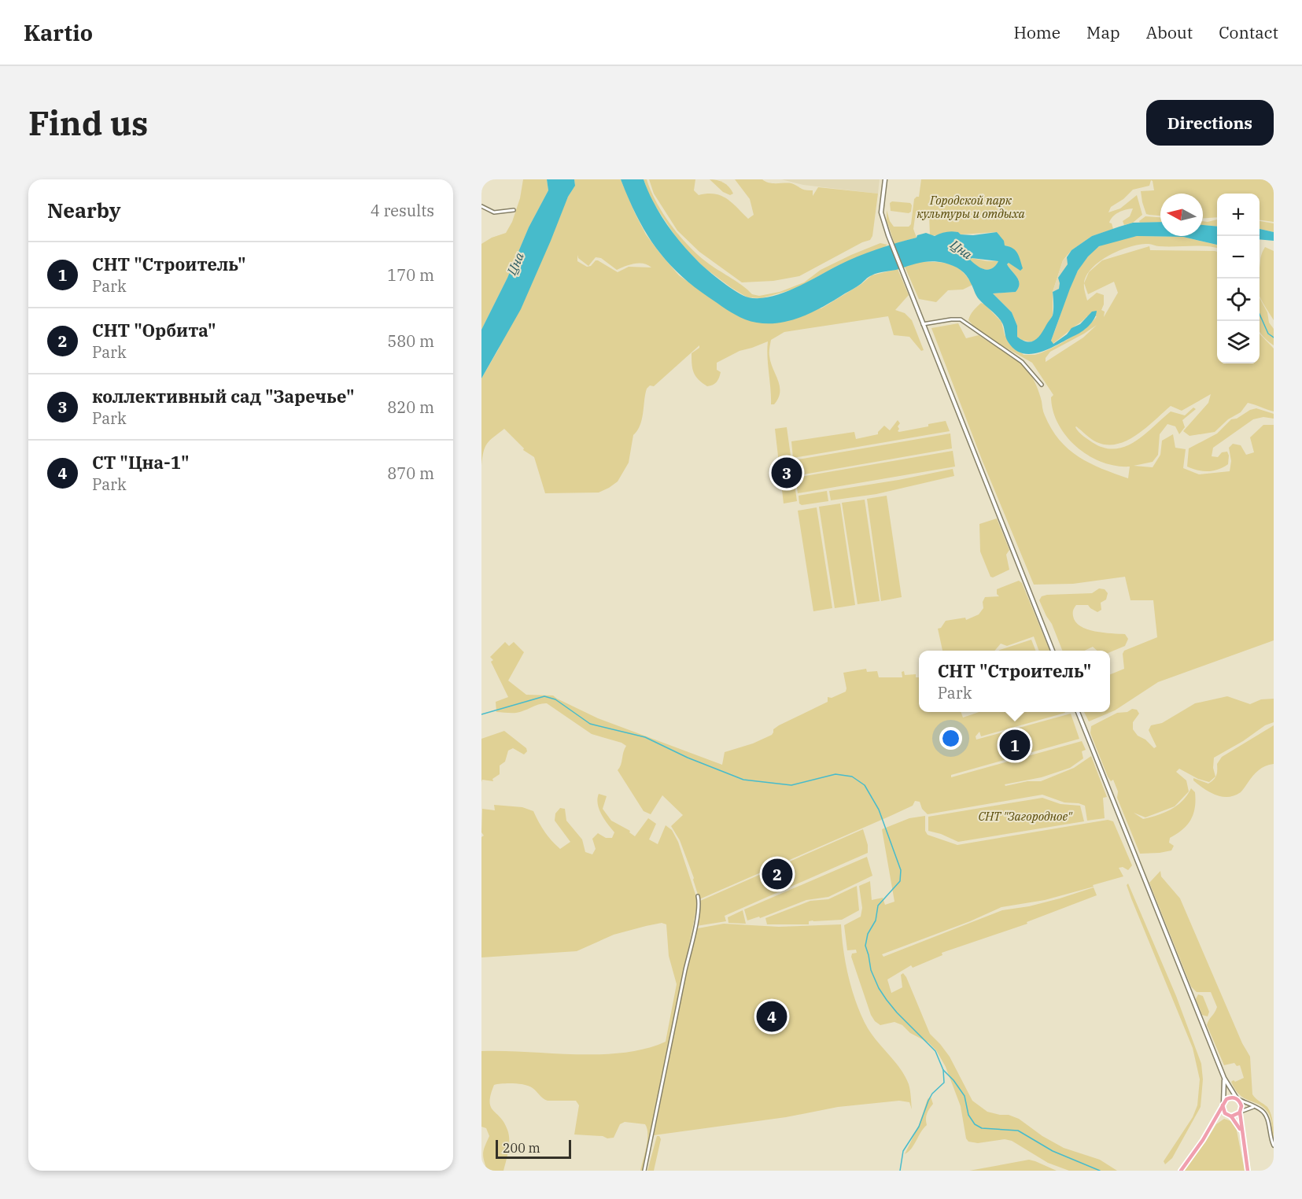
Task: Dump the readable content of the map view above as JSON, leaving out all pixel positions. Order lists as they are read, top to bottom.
{
  "water": ["Цна"],
  "parks": ["Городской парк культуры и отдыха", "СНТ \"Загородное\""],
  "scale_bar": "200 m",
  "north": "left",
  "page": {
    "header": "Kartio",
    "nav": [
      "Home",
      "Map",
      "About",
      "Contact"
    ],
    "buttons": "Directions",
    "title": "Find us",
    "heading": ["Nearby", "4 results"],
    "map_buttons": ["+", "−"],
    "list": [
      {
        "mark": "1",
        "name": "CНТ \"Строитель\"",
        "note": "Park",
        "value": "170 m"
      },
      {
        "mark": "2",
        "name": "CНТ \"Орбита\"",
        "note": "Park",
        "value": "580 m"
      },
      {
        "mark": "3",
        "name": "коллективный сад \"Заречье\"",
        "note": "Park",
        "value": "820 m"
      },
      {
        "mark": "4",
        "name": "СТ \"Цна-1\"",
        "note": "Park",
        "value": "870 m"
      }
    ],
    "pins": [
      "3",
      "1",
      "2",
      "4"
    ],
    "popup": ["CНТ \"Строитель\"", "Park"],
    "scale": "200 m"
  }
}
